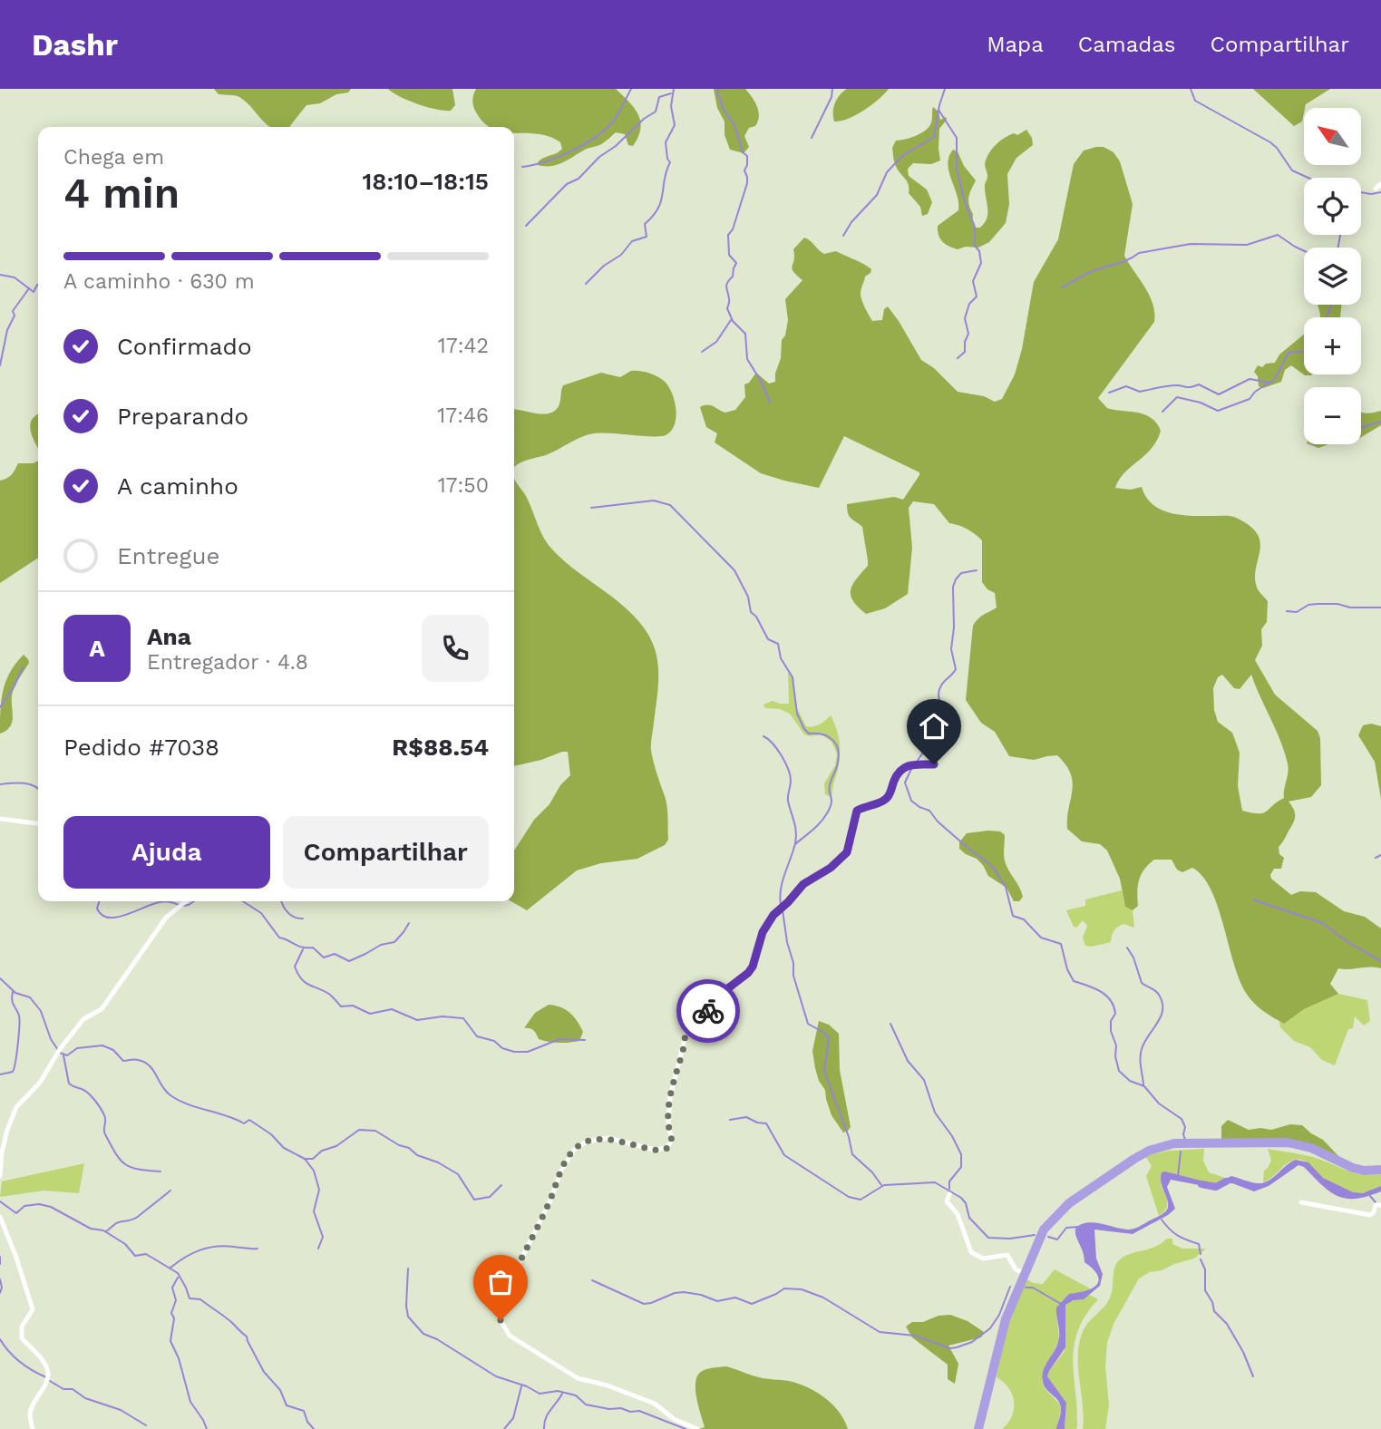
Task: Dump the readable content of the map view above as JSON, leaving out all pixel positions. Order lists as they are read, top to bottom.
{
  "north": "top left",
  "page": {
    "header": "Dashr",
    "nav": ["Mapa", "Camadas", "Compartilhar"],
    "map_buttons": ["+", "−"],
    "heading": ["4 min", "Chega em", "18:10–18:15"],
    "panel": [
      "Ana",
      "Entregador · 4.8",
      "Pedido #7038",
      "R$88.54"
    ],
    "bar": "A caminho · 630 m",
    "list": [
      ["Confirmado", "17:42"],
      ["Preparando", "17:46"],
      ["A caminho", "17:50"],
      "Entregue"
    ],
    "round": "A",
    "buttons": ["Ajuda", "Compartilhar"]
  }
}
